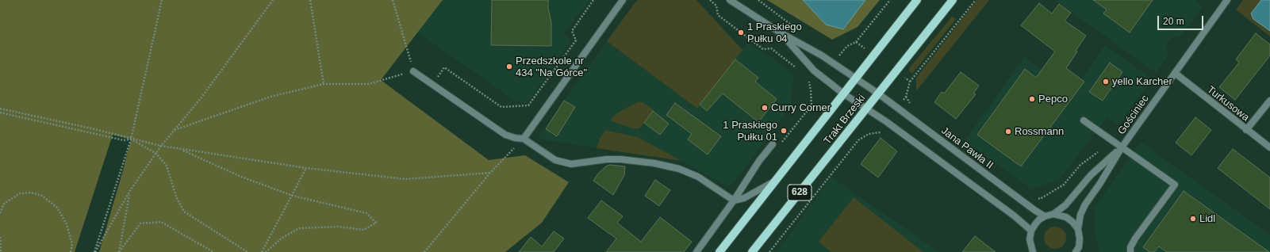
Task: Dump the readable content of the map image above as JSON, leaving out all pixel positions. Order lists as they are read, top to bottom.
{
  "streets": {
    "main road": ["Trakt Brzeski", "628"],
    "street": ["Turkusowa", "Gościniec", "Jana Pawła II"]
  },
  "crossings": [
    ["Turkusowa", "Gościniec"],
    ["Trakt Brzeski", "Jana Pawła II"]
  ],
  "places": [
    "1 Praskiego Pułku 04",
    "Przedszkole nr 434 \"Na Górce\"",
    "yello Karcher",
    "Pepco",
    "Curry Corner",
    "1 Praskiego Pułku 01",
    "Rossmann",
    "Lidl"
  ],
  "scale_bar": "20 m"
}
